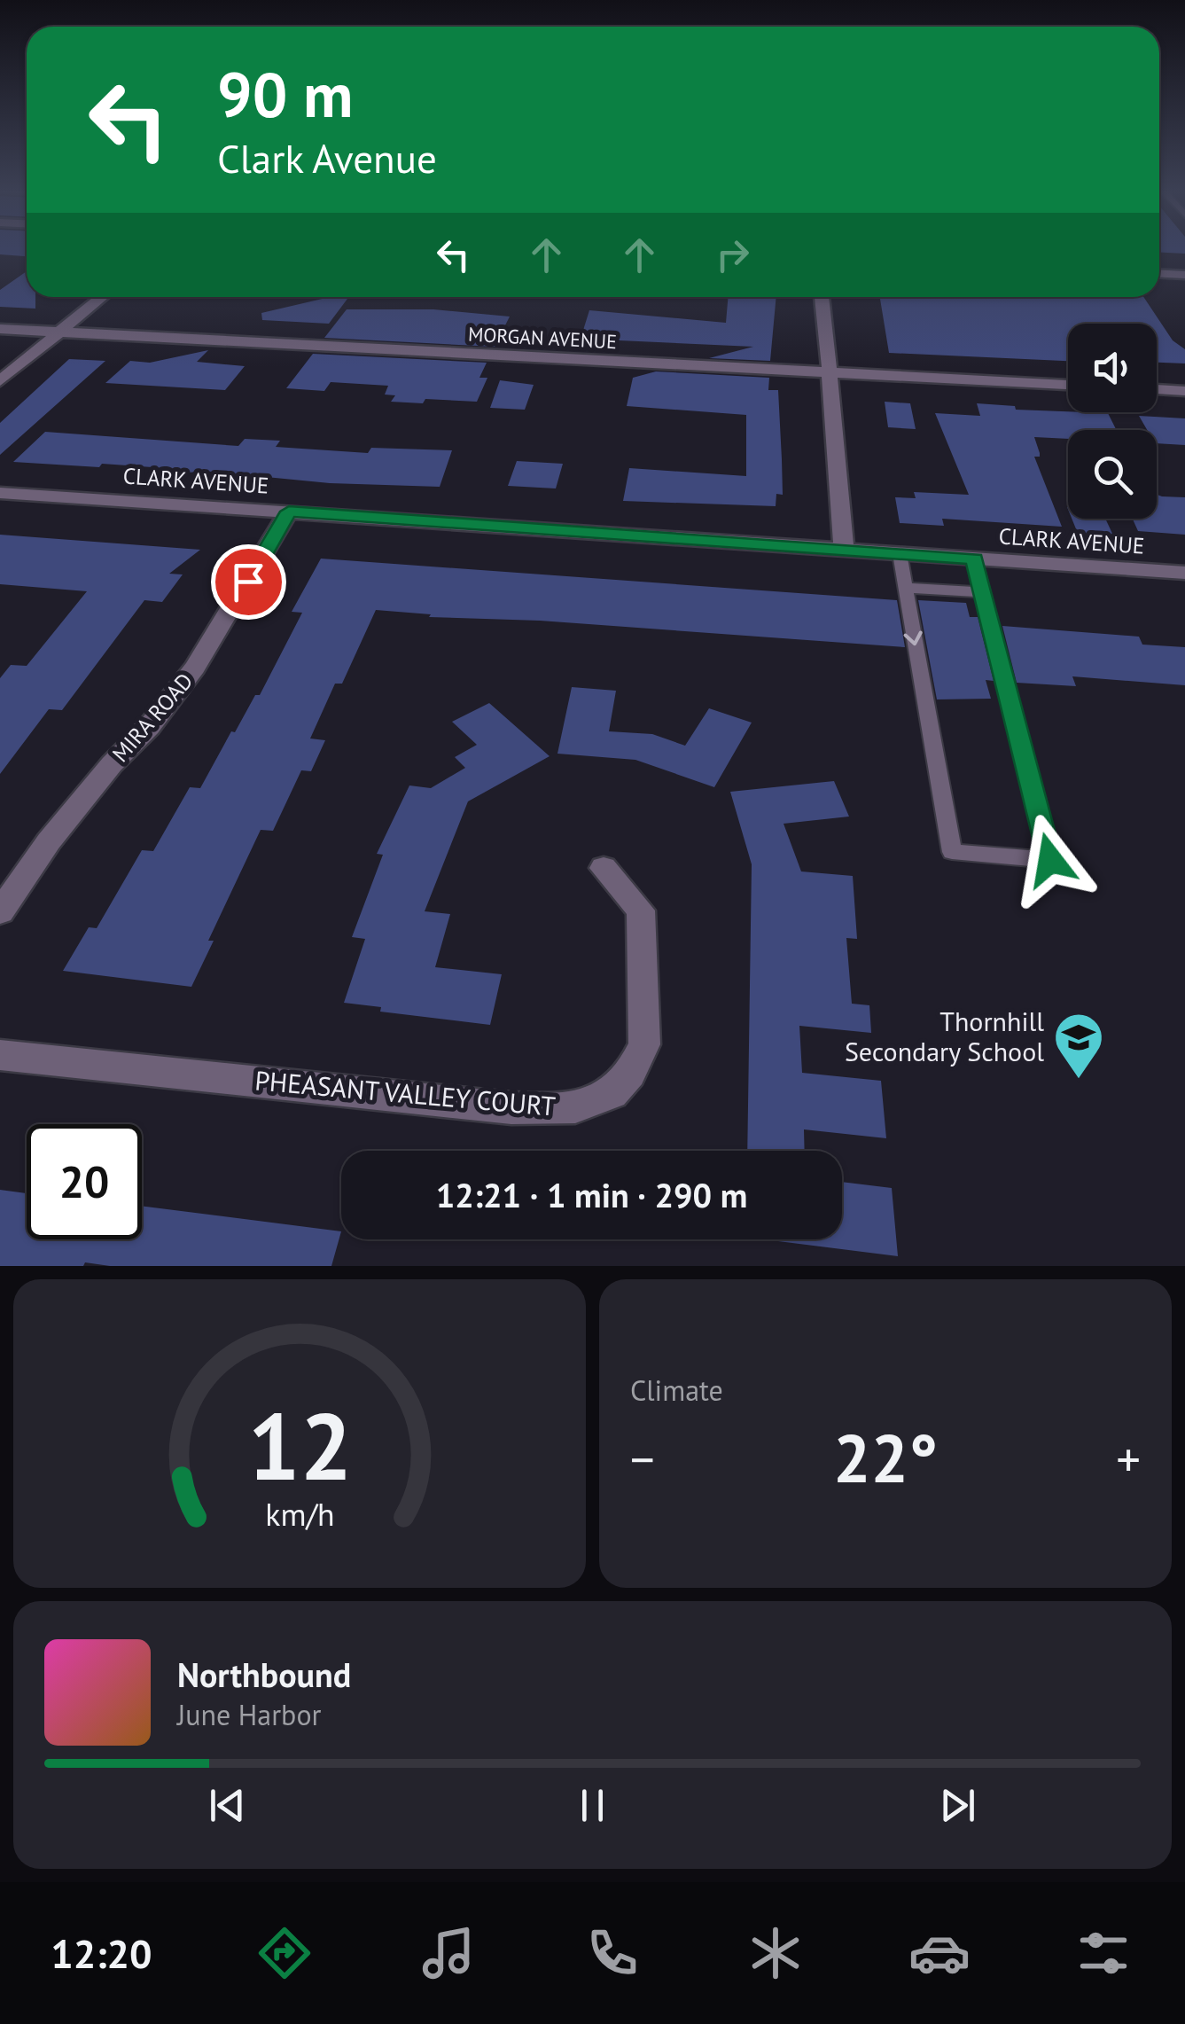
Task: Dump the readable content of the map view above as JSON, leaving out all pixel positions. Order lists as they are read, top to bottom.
{
  "streets": {
    "street": [
      "MORGAN AVENUE",
      "CLARK AVENUE",
      "MIRA ROAD",
      "PHEASANT VALLEY COURT"
    ]
  },
  "crossings": [
    ["CLARK AVENUE", "MIRA ROAD"]
  ],
  "places": {
    "school or university": ["Thornhill Secondary School"]
  },
  "page": {
    "turn": ["90 m", "Clark Avenue"],
    "limit": "20",
    "trip": "12:21 · 1 min · 290 m",
    "tile": "Climate",
    "heat": ["−", "22°", "+"],
    "song": ["Northbound", "June Harbor"],
    "tabs": "12:20",
    "gauge": ["12", "km/h"]
  }
}
